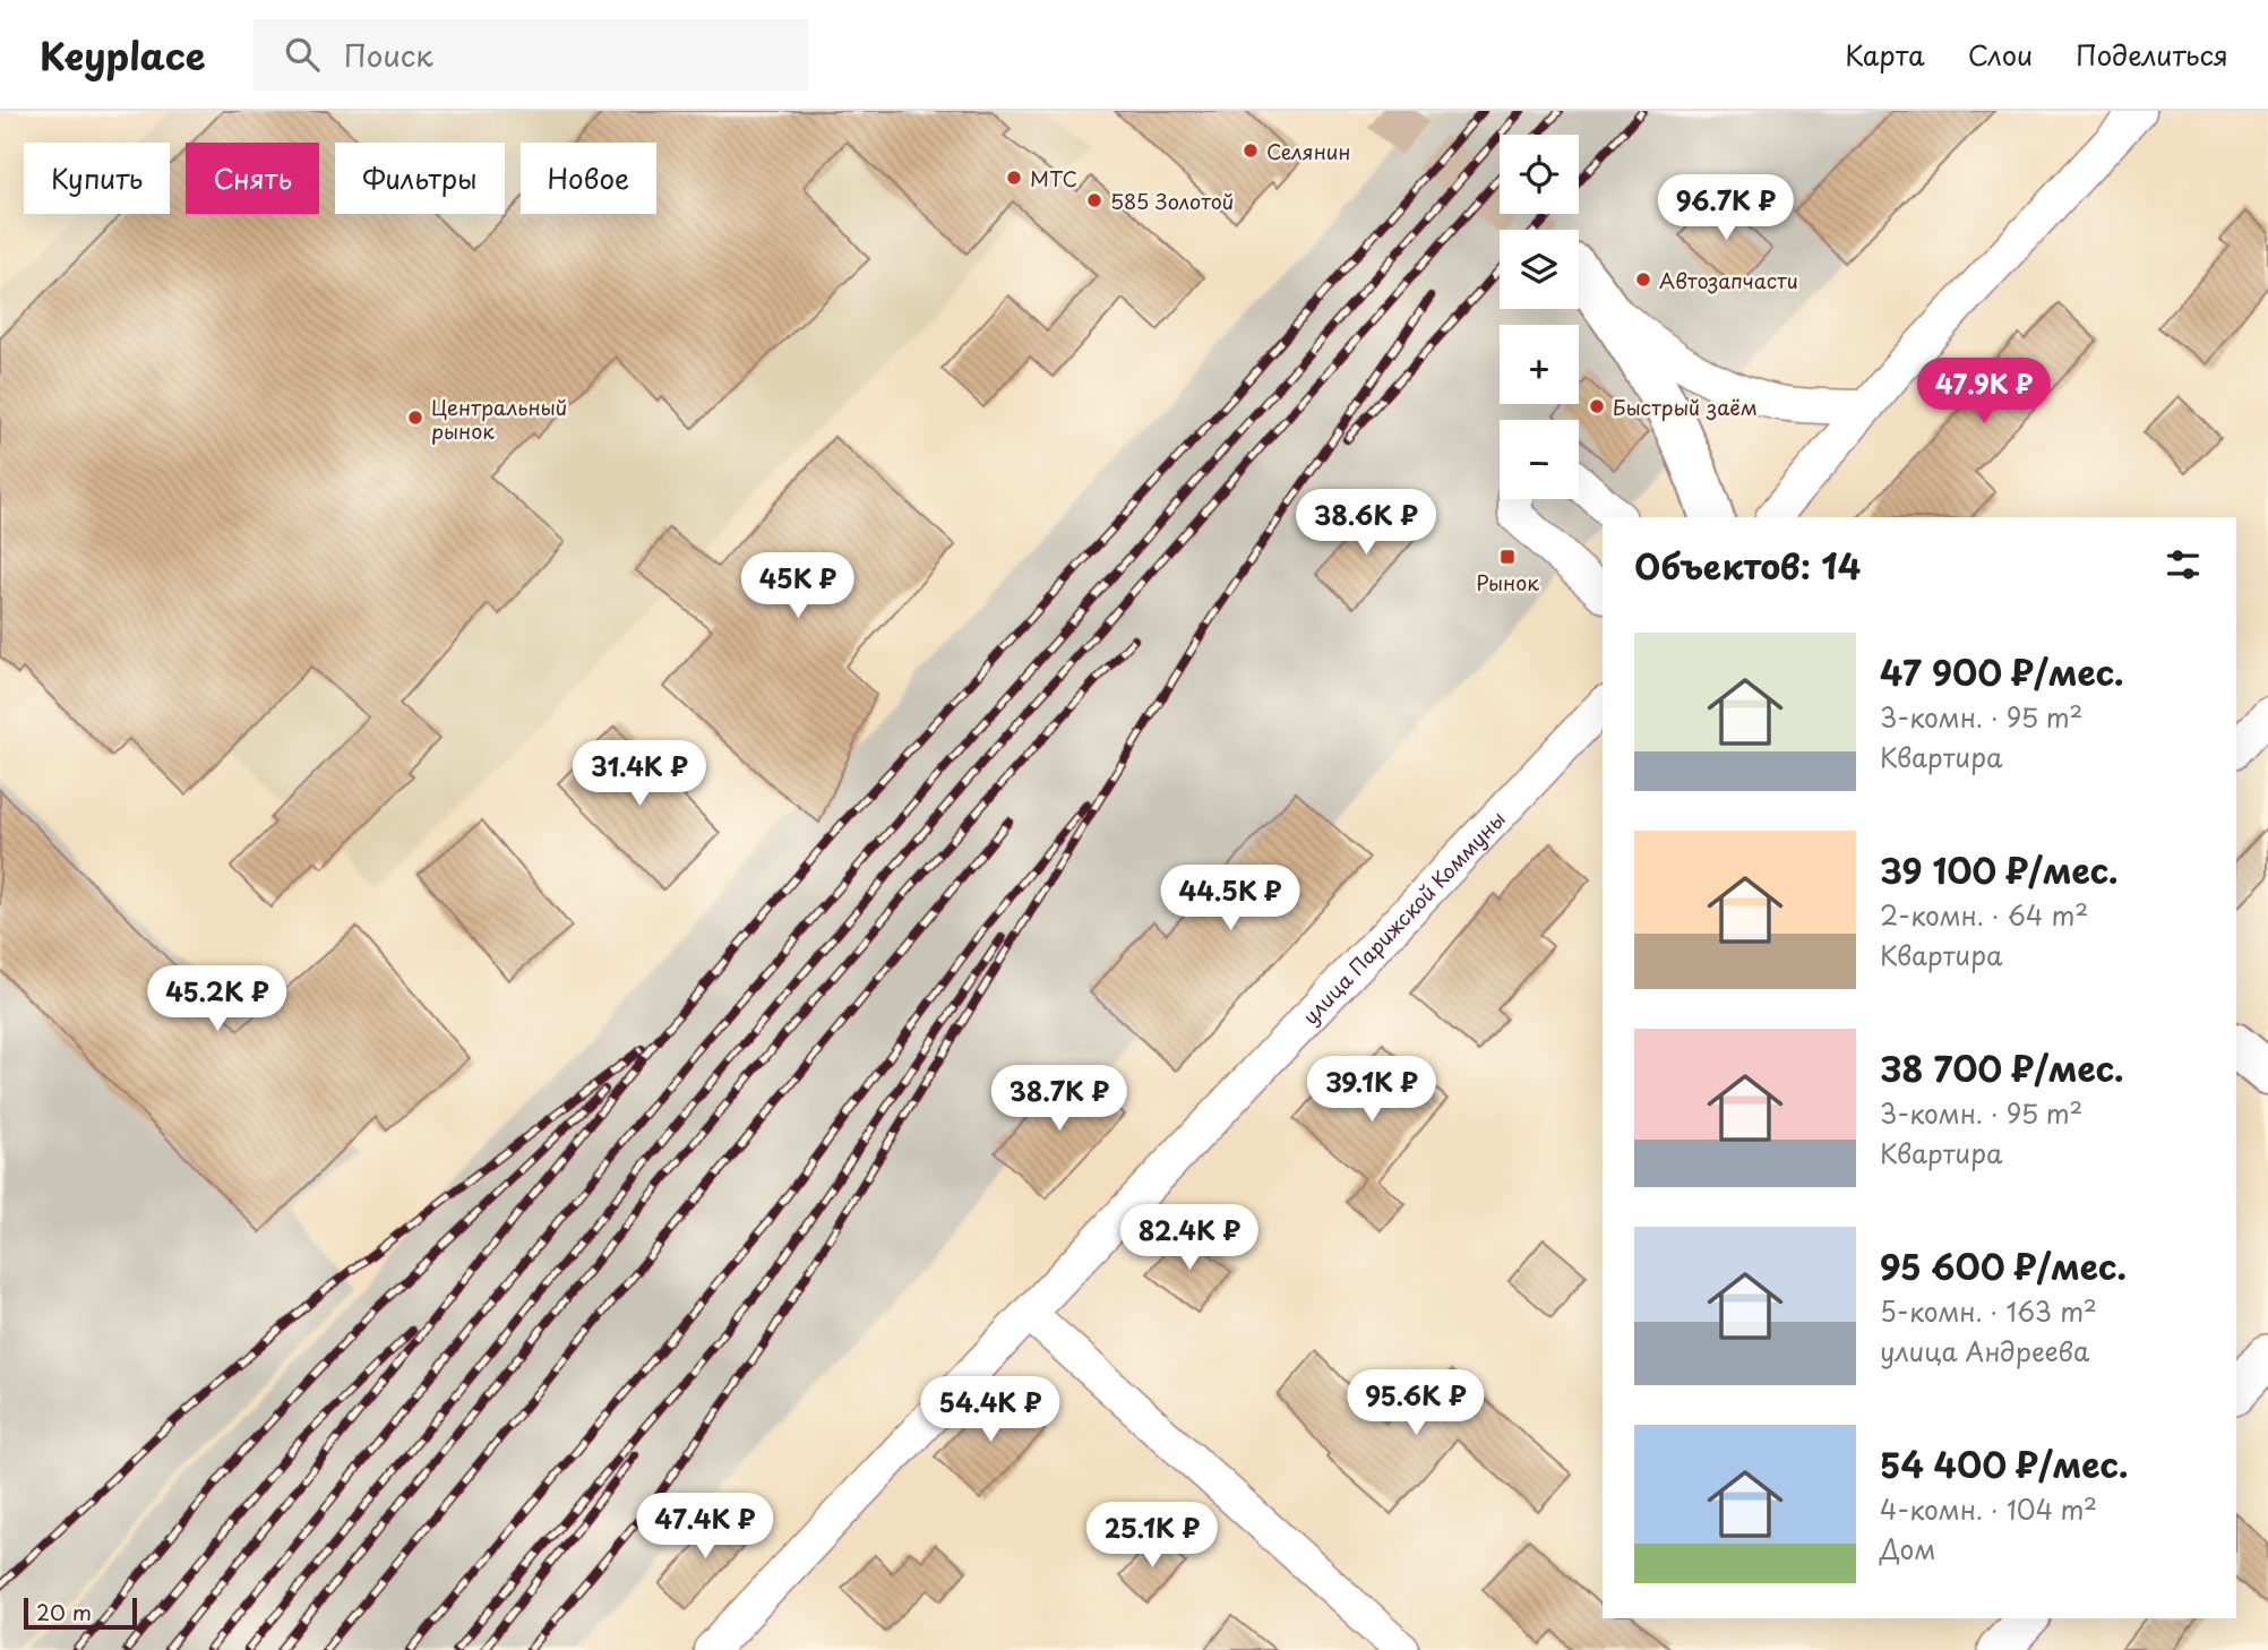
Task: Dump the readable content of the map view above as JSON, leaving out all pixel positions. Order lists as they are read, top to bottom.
{
  "streets": {
    "street": ["улица Парижской Коммуны"]
  },
  "places": {
    "other": [
      "Селянин",
      "МТС",
      "585 Золотой",
      "Автозапчасти",
      "Быстрый заём",
      "Центральный рынок"
    ],
    "transit": ["Рынок"]
  },
  "scale_bar": "20 m",
  "page": {
    "header": "Keyplace",
    "search": "Поиск",
    "nav": ["Карта", "Слои", "Поделиться"],
    "map_buttons": ["+", "−"],
    "chip": [
      "Купить",
      "Снять",
      "Фильтры",
      "Новое"
    ],
    "price": [
      "96.7K ₽",
      "47.9K ₽",
      "38.6K ₽",
      "45K ₽",
      "31.4K ₽",
      "44.5K ₽",
      "45.2K ₽",
      "39.1K ₽",
      "38.7K ₽",
      "82.4K ₽",
      "95.6K ₽",
      "54.4K ₽",
      "47.4K ₽",
      "25.1K ₽"
    ],
    "heading": "Объектов: 14",
    "list": [
      {
        "name": "47 900 ₽/мес.",
        "note": "3-комн. · 95 m² · Квартира"
      },
      {
        "name": "39 100 ₽/мес.",
        "note": "2-комн. · 64 m² · Квартира"
      },
      {
        "name": "38 700 ₽/мес.",
        "note": "3-комн. · 95 m² · Квартира"
      },
      {
        "name": "95 600 ₽/мес.",
        "note": "5-комн. · 163 m² · улица Андреева"
      },
      {
        "name": "54 400 ₽/мес.",
        "note": "4-комн. · 104 m² · Дом"
      }
    ],
    "scale": "20 m"
  }
}
